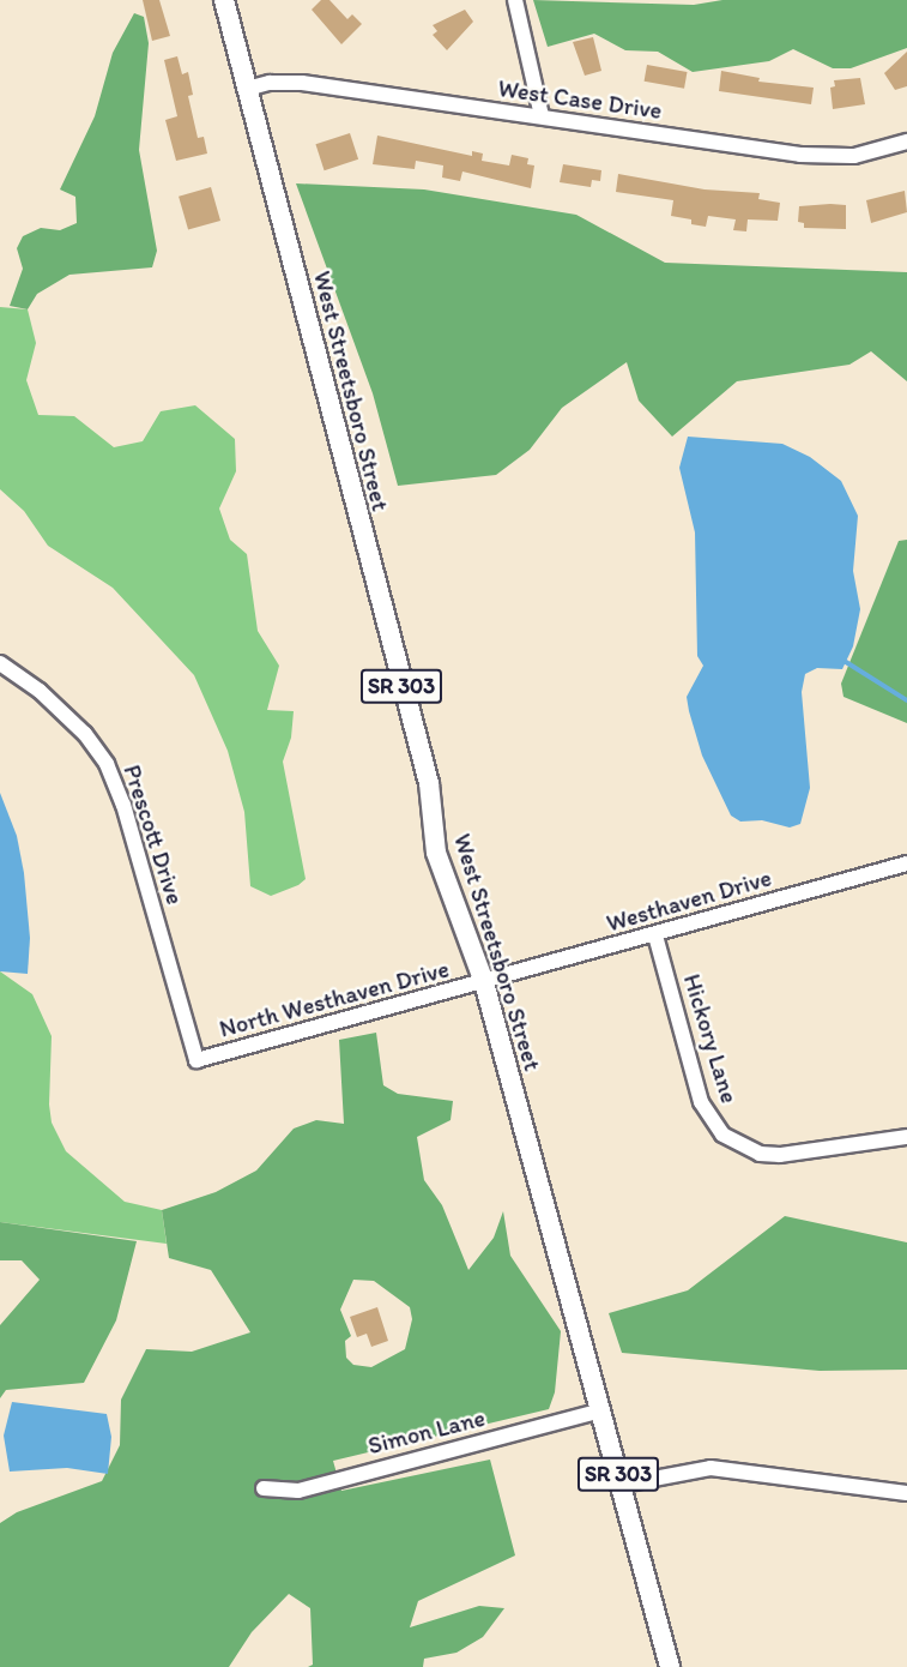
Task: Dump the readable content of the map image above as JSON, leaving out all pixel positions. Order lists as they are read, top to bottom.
{
  "streets": {
    "main road": ["West Streetsboro Street", "SR 303"],
    "street": [
      "West Case Drive",
      "Prescott Drive",
      "Westhaven Drive",
      "North Westhaven Drive",
      "Hickory Lane",
      "Simon Lane"
    ]
  },
  "crossings": [
    ["West Case Drive", "West Streetsboro Street"],
    ["West Streetsboro Street", "Westhaven Drive"],
    ["West Streetsboro Street", "North Westhaven Drive"],
    ["West Streetsboro Street", "Simon Lane"],
    ["Prescott Drive", "North Westhaven Drive"],
    ["Westhaven Drive", "North Westhaven Drive"],
    ["Westhaven Drive", "Hickory Lane"]
  ]
}
